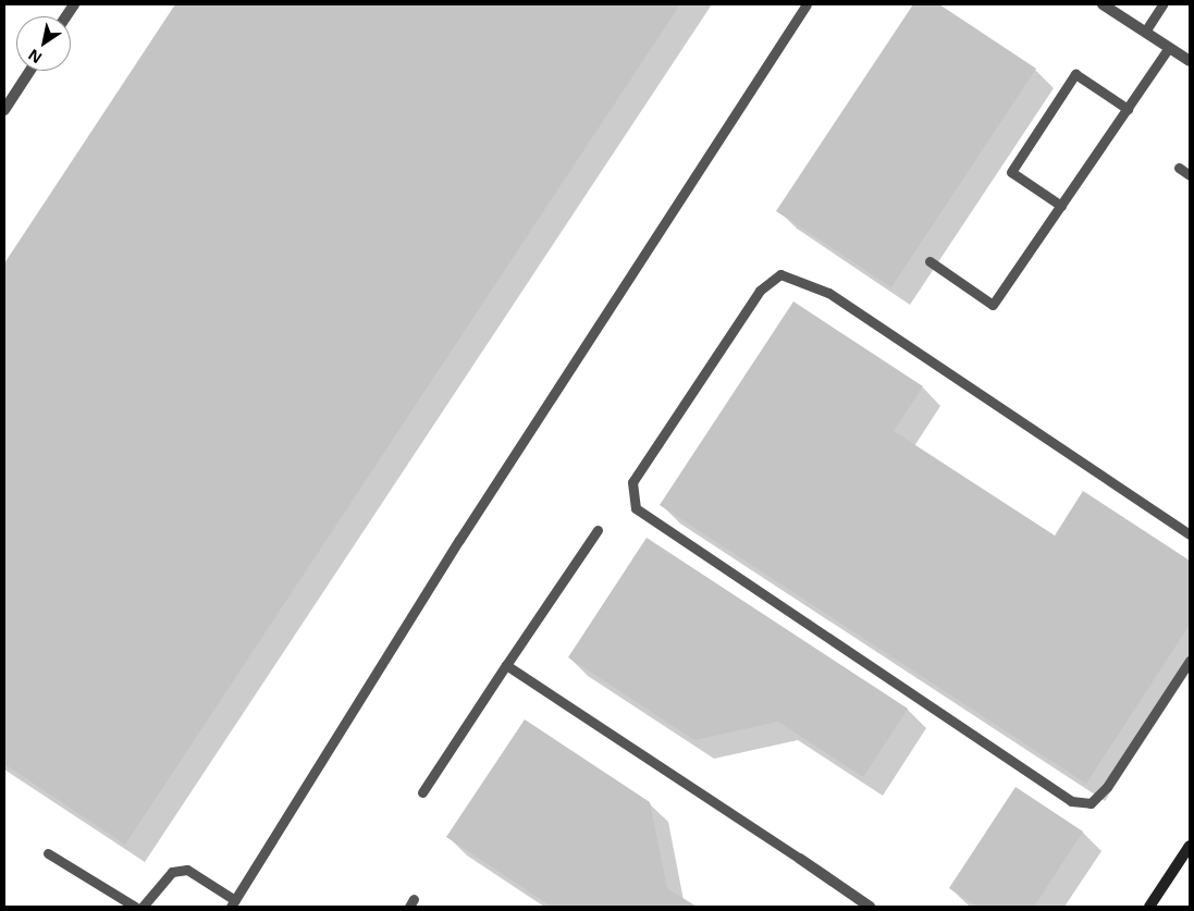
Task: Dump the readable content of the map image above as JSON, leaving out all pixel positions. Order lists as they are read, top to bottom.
{
  "north": "bottom left"
}
